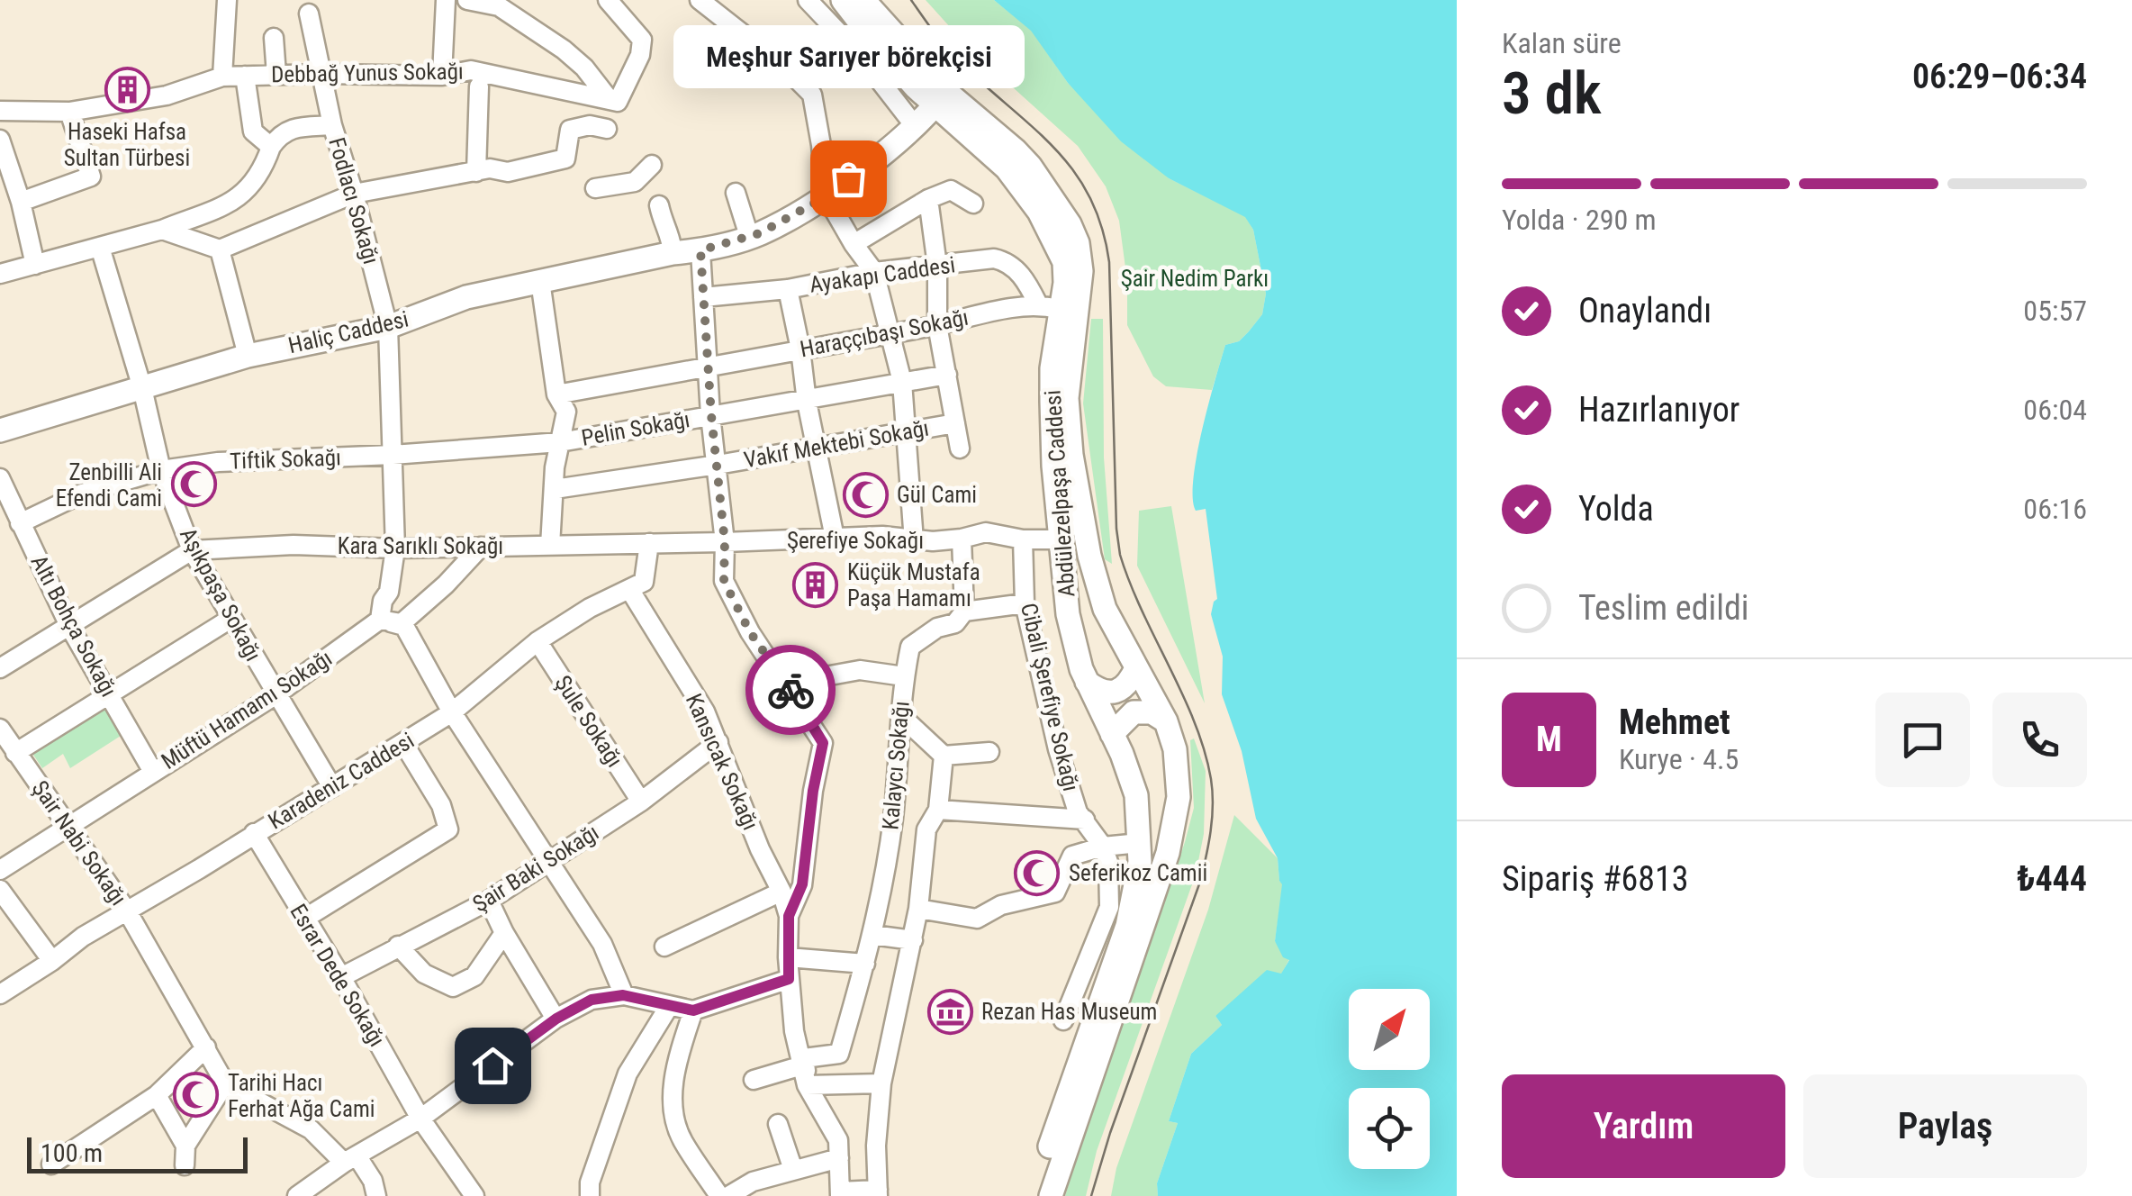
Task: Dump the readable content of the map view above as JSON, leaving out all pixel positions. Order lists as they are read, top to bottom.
{
  "streets": {
    "main road": ["Haliç Caddesi", "Abdülezelpaşa Caddesi"],
    "street": [
      "Debbağ Yunus Sokağı",
      "Fodlacı Sokağı",
      "Ayakapı Caddesi",
      "Haraççıbaşı Sokağı",
      "Pelin Sokağı",
      "Vakıf Mektebi Sokağı",
      "Tiftik Sokağı",
      "Şerefiye Sokağı",
      "Kara Sarıklı Sokağı",
      "Aşıkpaşa Sokağı",
      "Altı Bohça Sokağı",
      "Cibali Şerefiye Sokağı",
      "Müftü Hamamı Sokağı",
      "Şule Sokağı",
      "Kansıcak Sokağı",
      "Kalaycı Sokağı",
      "Karadeniz Caddesi",
      "Şair Nabi Sokağı",
      "Şair Baki Sokağı",
      "Esrar Dede Sokağı"
    ]
  },
  "crossings": [
    ["Debbağ Yunus Sokağı", "Fodlacı Sokağı"],
    ["Fodlacı Sokağı", "Haliç Caddesi"],
    ["Fodlacı Sokağı", "Tiftik Sokağı"],
    ["Fodlacı Sokağı", "Kara Sarıklı Sokağı"],
    ["Fodlacı Sokağı", "Müftü Hamamı Sokağı"],
    ["Ayakapı Caddesi", "Haraççıbaşı Sokağı"],
    ["Ayakapı Caddesi", "Abdülezelpaşa Caddesi"],
    ["Haliç Caddesi", "Abdülezelpaşa Caddesi"],
    ["Haliç Caddesi", "Aşıkpaşa Sokağı"],
    ["Haraççıbaşı Sokağı", "Abdülezelpaşa Caddesi"],
    ["Pelin Sokağı", "Tiftik Sokağı"],
    ["Tiftik Sokağı", "Aşıkpaşa Sokağı"],
    ["Tiftik Sokağı", "Altı Bohça Sokağı"],
    ["Abdülezelpaşa Caddesi", "Şerefiye Sokağı"],
    ["Şerefiye Sokağı", "Kara Sarıklı Sokağı"],
    ["Şerefiye Sokağı", "Cibali Şerefiye Sokağı"],
    ["Kara Sarıklı Sokağı", "Aşıkpaşa Sokağı"],
    ["Kara Sarıklı Sokağı", "Müftü Hamamı Sokağı"],
    ["Aşıkpaşa Sokağı", "Müftü Hamamı Sokağı"],
    ["Aşıkpaşa Sokağı", "Karadeniz Caddesi"],
    ["Altı Bohça Sokağı", "Müftü Hamamı Sokağı"],
    ["Müftü Hamamı Sokağı", "Şair Nabi Sokağı"],
    ["Şule Sokağı", "Karadeniz Caddesi"],
    ["Şule Sokağı", "Şair Baki Sokağı"],
    ["Kansıcak Sokağı", "Karadeniz Caddesi"],
    ["Kansıcak Sokağı", "Şair Baki Sokağı"],
    ["Karadeniz Caddesi", "Şair Nabi Sokağı"],
    ["Karadeniz Caddesi", "Esrar Dede Sokağı"],
    ["Şair Baki Sokağı", "Esrar Dede Sokağı"]
  ],
  "parks": ["Şair Nedim Parkı"],
  "places": {
    "building": ["Haseki Hafsa Sultan Türbesi", "Küçük Mustafa Paşa Hamamı"],
    "other": ["Meşhur Sarıyer börekçisi"],
    "mosque": [
      "Zenbilli Ali Efendi Cami",
      "Gül Cami",
      "Seferikoz Camii",
      "Tarihi Hacı Ferhat Ağa Cami"
    ],
    "museum": ["Rezan Has Museum"]
  },
  "scale_bar": "100 m",
  "north": "top right",
  "page": {
    "heading": ["3 dk", "Kalan süre", "06:29–06:34"],
    "panel": [
      "Mehmet",
      "Kurye · 4.5",
      "Sipariş #6813",
      "₺444"
    ],
    "bubble": "Meşhur Sarıyer börekçisi",
    "bar": "Yolda · 290 m",
    "list": [
      ["Onaylandı", "05:57"],
      ["Hazırlanıyor", "06:04"],
      ["Yolda", "06:16"],
      "Teslim edildi"
    ],
    "round": "M",
    "buttons": ["Yardım", "Paylaş"],
    "scale": "100 m"
  }
}
